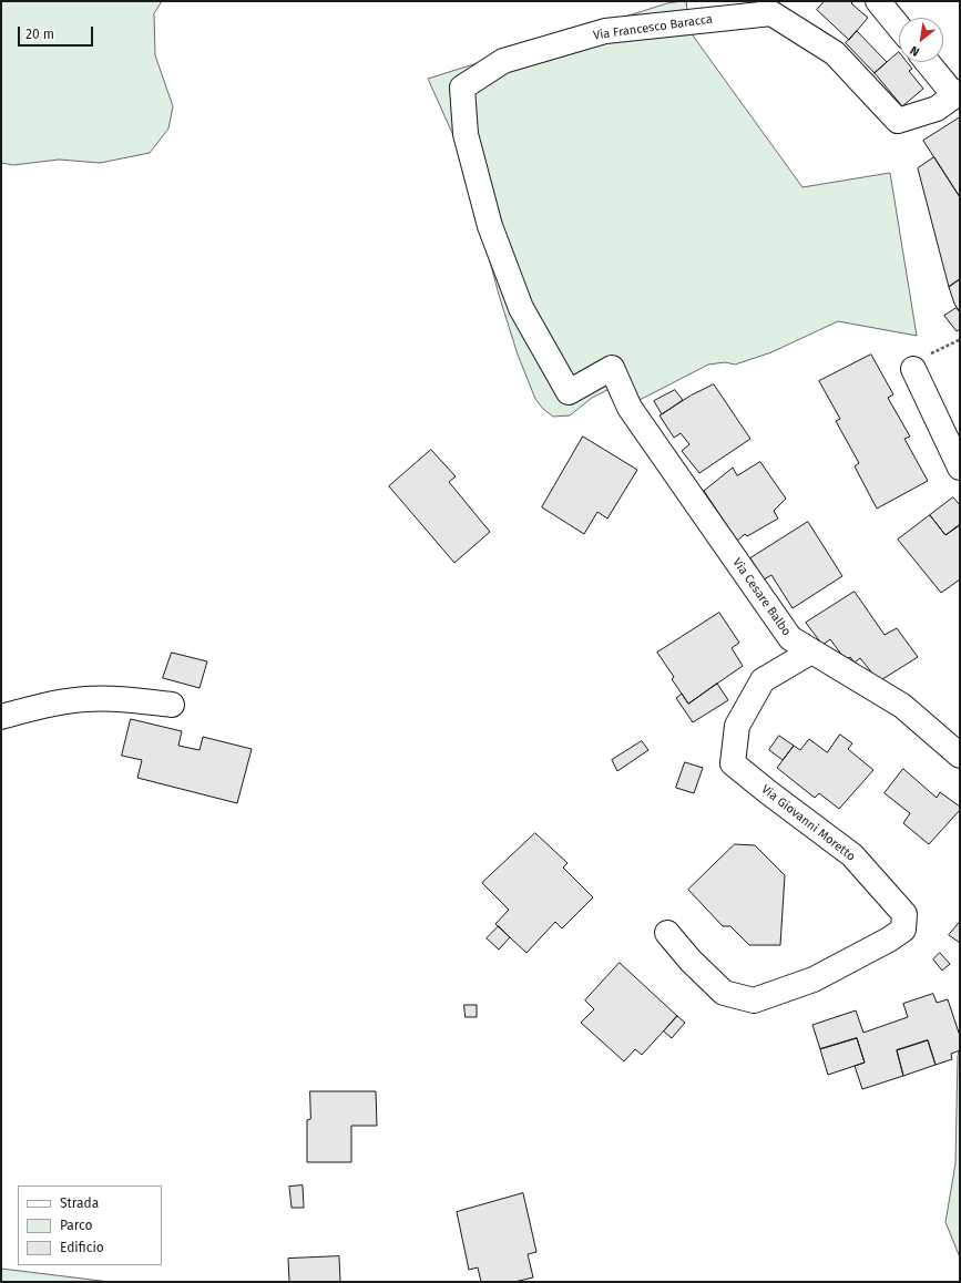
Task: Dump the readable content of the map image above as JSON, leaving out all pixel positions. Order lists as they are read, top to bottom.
{
  "streets": {
    "street": ["Via Francesco Baracca", "Via Cesare Balbo", "Via Giovanni Moretto"]
  },
  "crossings": [
    ["Via Francesco Baracca", "Via Cesare Balbo"],
    ["Via Cesare Balbo", "Via Giovanni Moretto"]
  ],
  "legend": ["Strada", "Parco", "Edificio"],
  "scale_bar": "20 m",
  "north": "bottom left"
}
